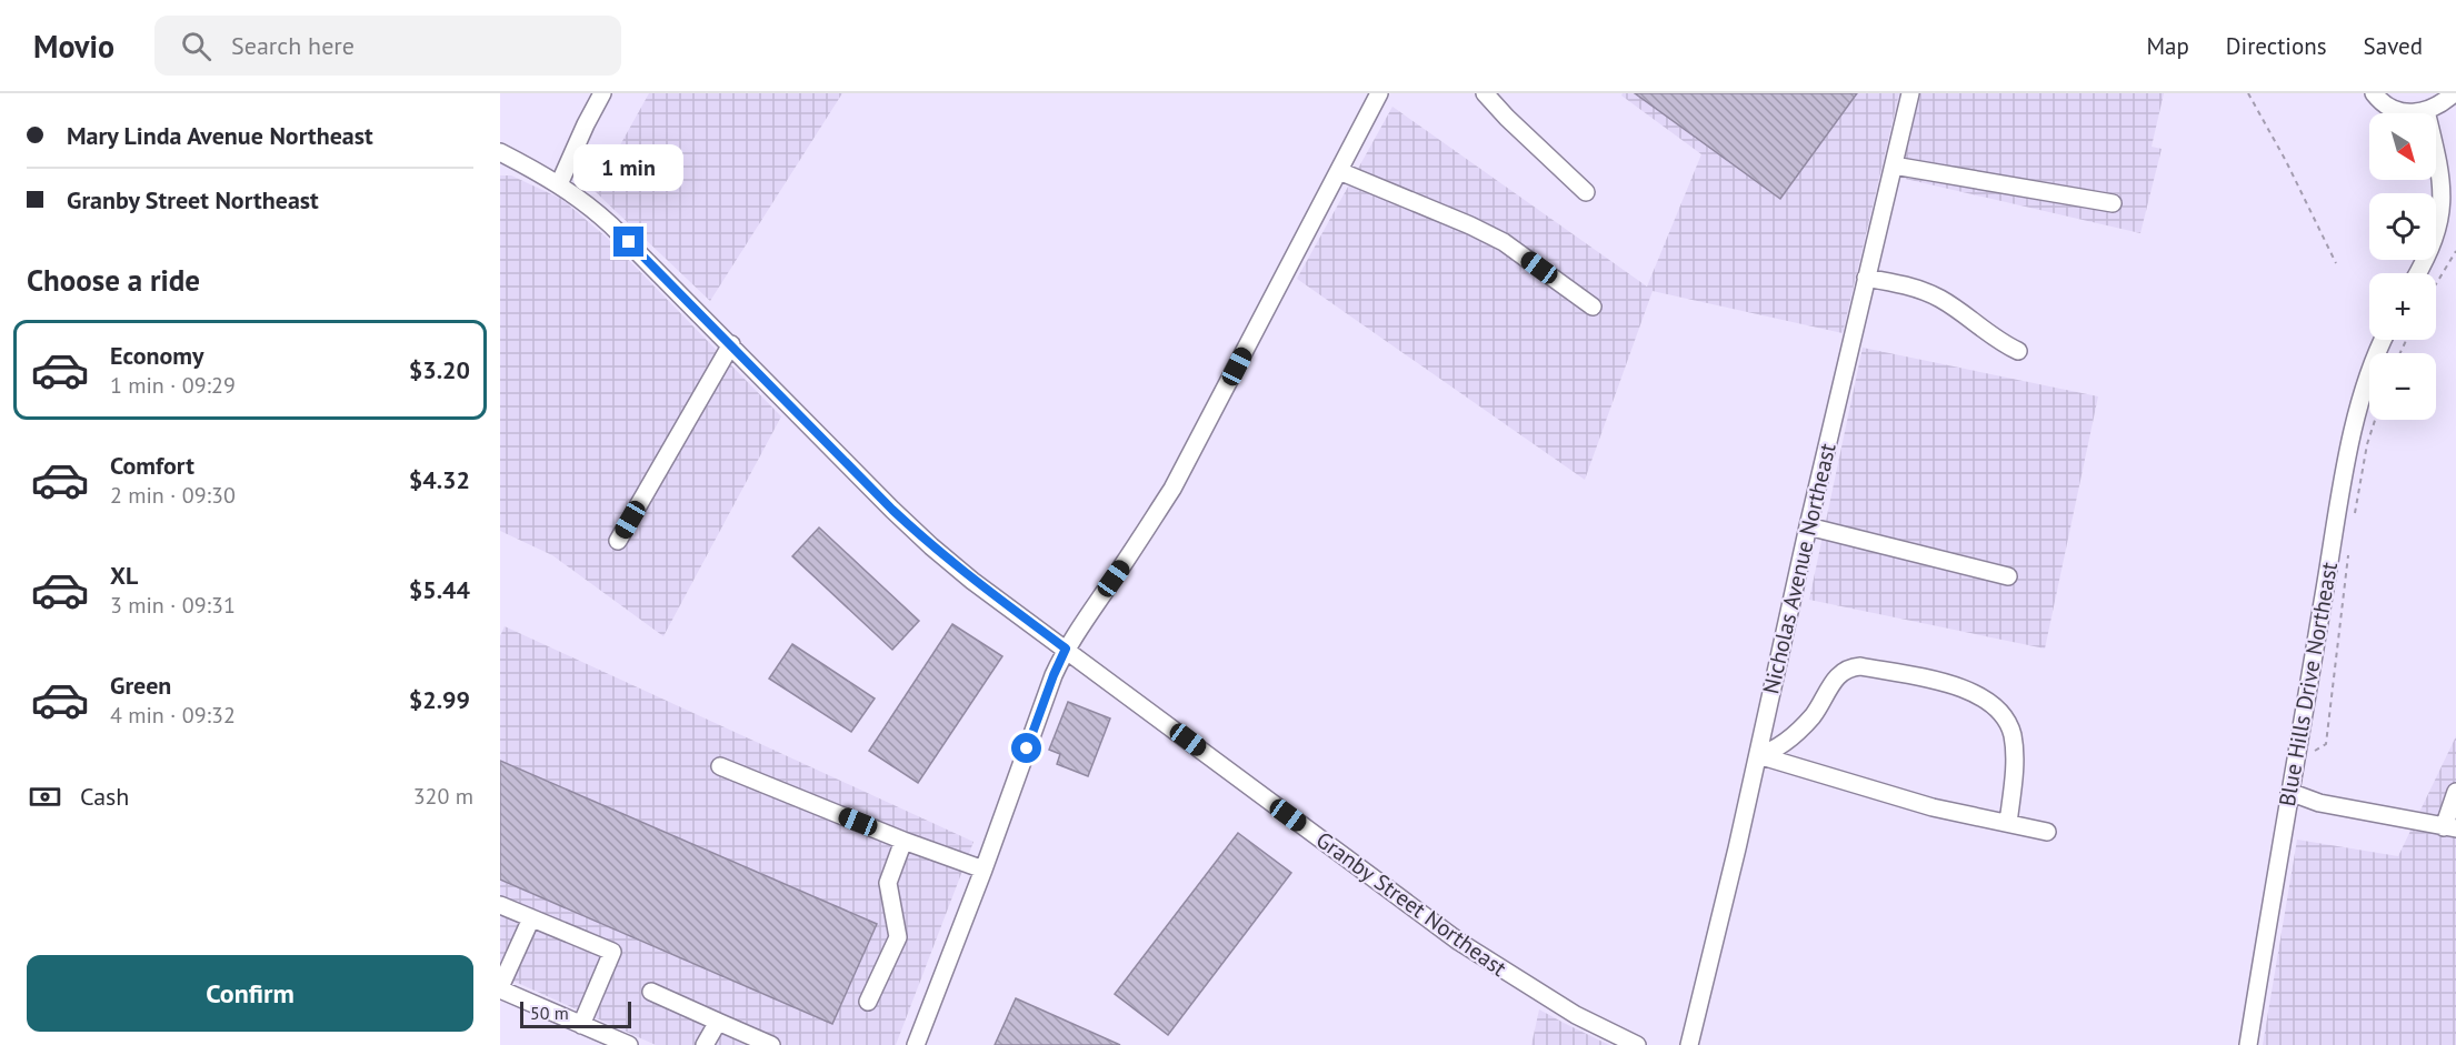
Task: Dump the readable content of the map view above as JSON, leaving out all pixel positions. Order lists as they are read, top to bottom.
{
  "streets": {
    "street": ["Nicholas Avenue Northeast", "Blue Hills Drive Northeast", "Granby Street Northeast"]
  },
  "scale_bar": "50 m",
  "north": "bottom right",
  "page": {
    "header": "Movio",
    "search": "Search here",
    "nav": ["Map", "Directions", "Saved"],
    "banner": ["Mary Linda Avenue Northeast", "Granby Street Northeast"],
    "map_buttons": ["+", "−"],
    "bubble": "1 min",
    "heading": "Choose a ride",
    "list": [
      {
        "name": "Economy",
        "note": "1 min · 09:29",
        "value": "$3.20"
      },
      {
        "name": "Comfort",
        "note": "2 min · 09:30",
        "value": "$4.32"
      },
      {
        "name": "XL",
        "note": "3 min · 09:31",
        "value": "$5.44"
      },
      {
        "name": "Green",
        "note": "4 min · 09:32",
        "value": "$2.99"
      }
    ],
    "pay": ["Cash", "320 m"],
    "buttons": "Confirm",
    "scale": "50 m"
  }
}
